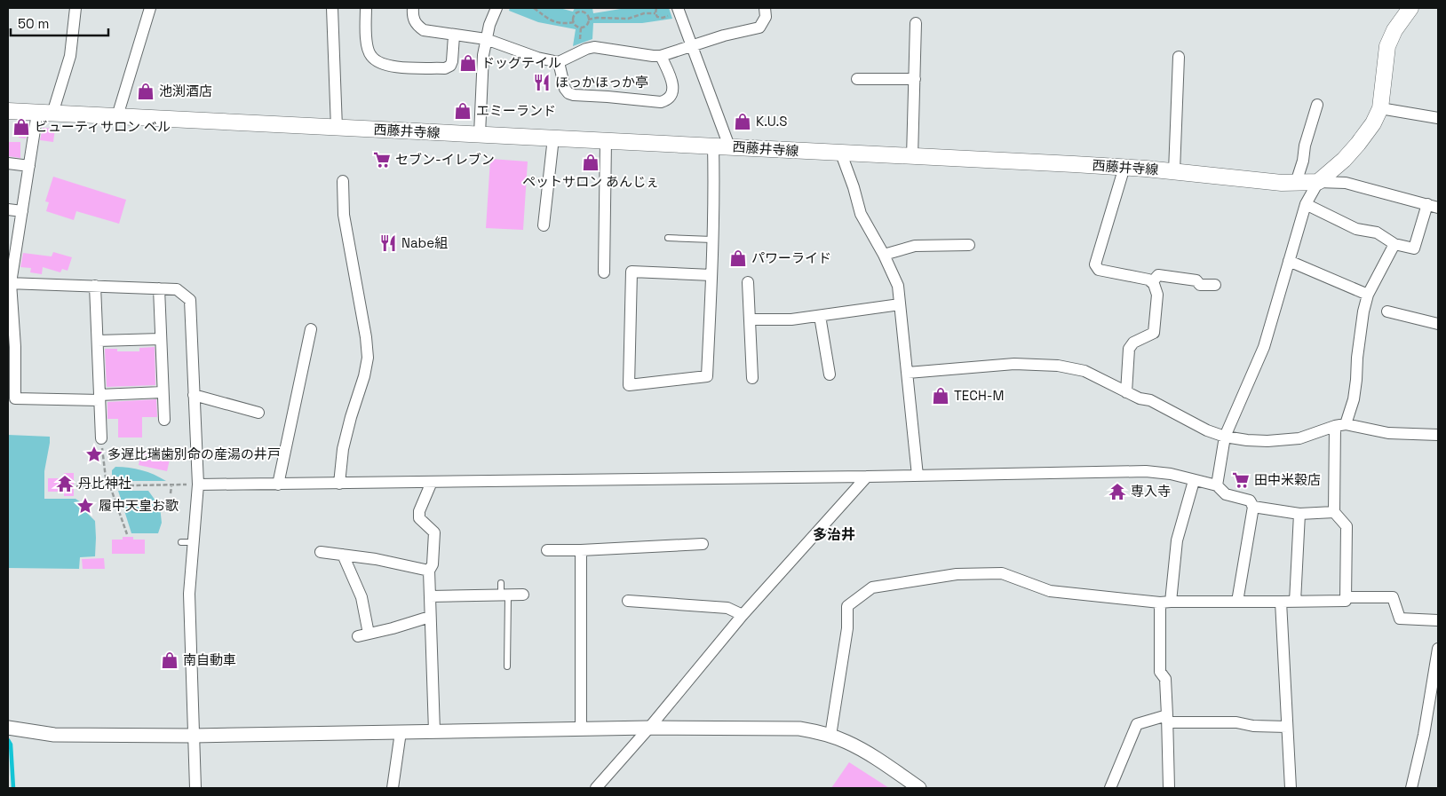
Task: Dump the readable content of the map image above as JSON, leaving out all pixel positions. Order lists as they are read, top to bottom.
{
  "streets": {
    "main road": ["西藤井寺線"]
  },
  "districts": ["多治井"],
  "places": {
    "shop": [
      "ドッグテイル",
      "池渕酒店",
      "エミーランド",
      "K.U.S",
      "ビューティサロン ベル",
      "ペットサロン あんじぇ",
      "パワーライド",
      "TECH-M",
      "南自動車"
    ],
    "restaurant": ["ほっかほっか亭", "Nabe組"],
    "supermarket": ["セブン-イレブン", "田中米穀店"],
    "place": ["多遅比瑞歯別命の産湯の井戸", "履中天皇お歌"],
    "temple": ["丹比神社", "専入寺"]
  },
  "scale_bar": "50 m"
}
